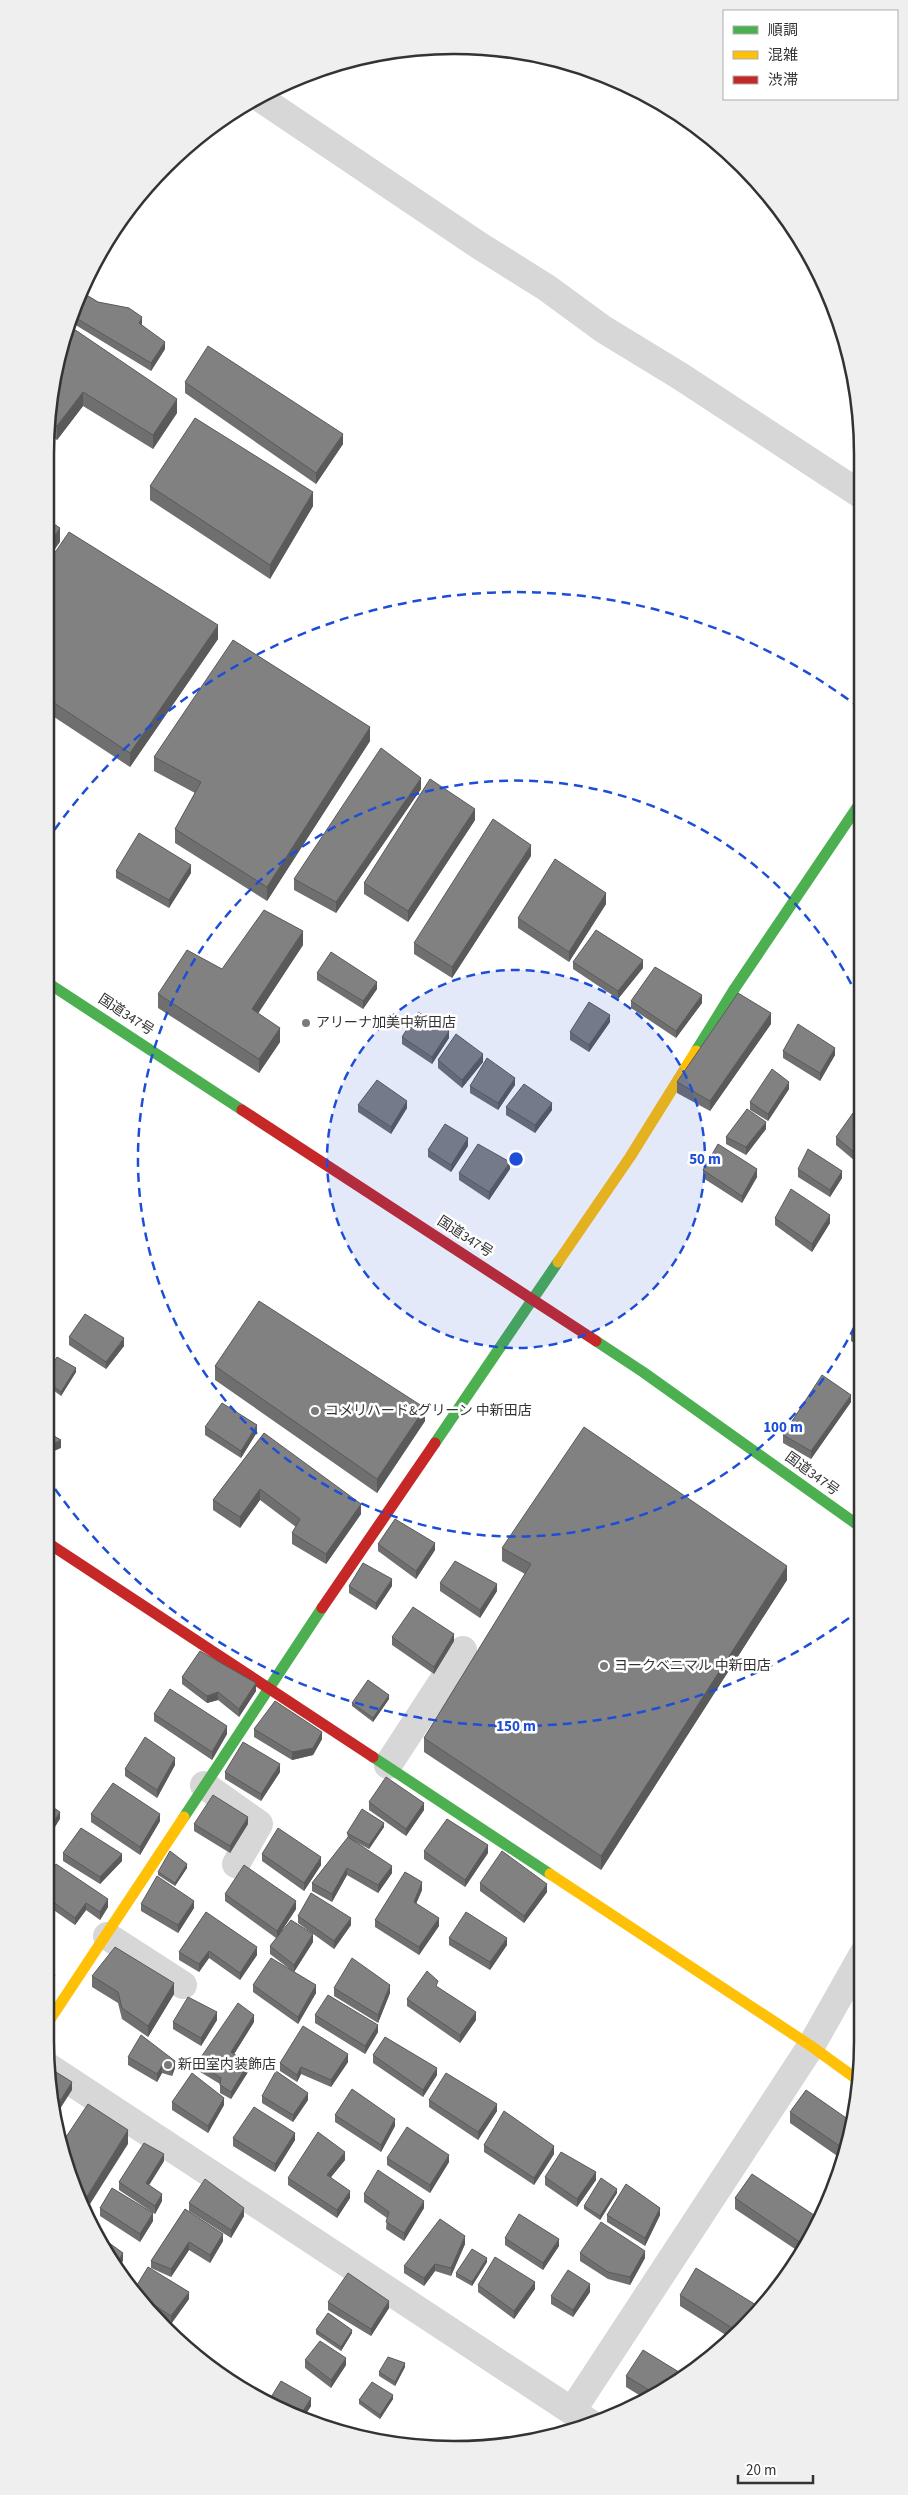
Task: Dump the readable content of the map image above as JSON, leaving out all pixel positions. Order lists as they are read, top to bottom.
{
  "streets": {
    "main road": ["国道347号"]
  },
  "places": [
    "アリーナ加美中新田店",
    "コメリハード&グリーン 中新田店",
    "ヨークベニマル 中新田店",
    "新田室内装飾店"
  ],
  "legend": ["順調", "混雑", "渋滞"],
  "scale_bar": "20 m",
  "rings": ["50 m", "100 m", "150 m"]
}
